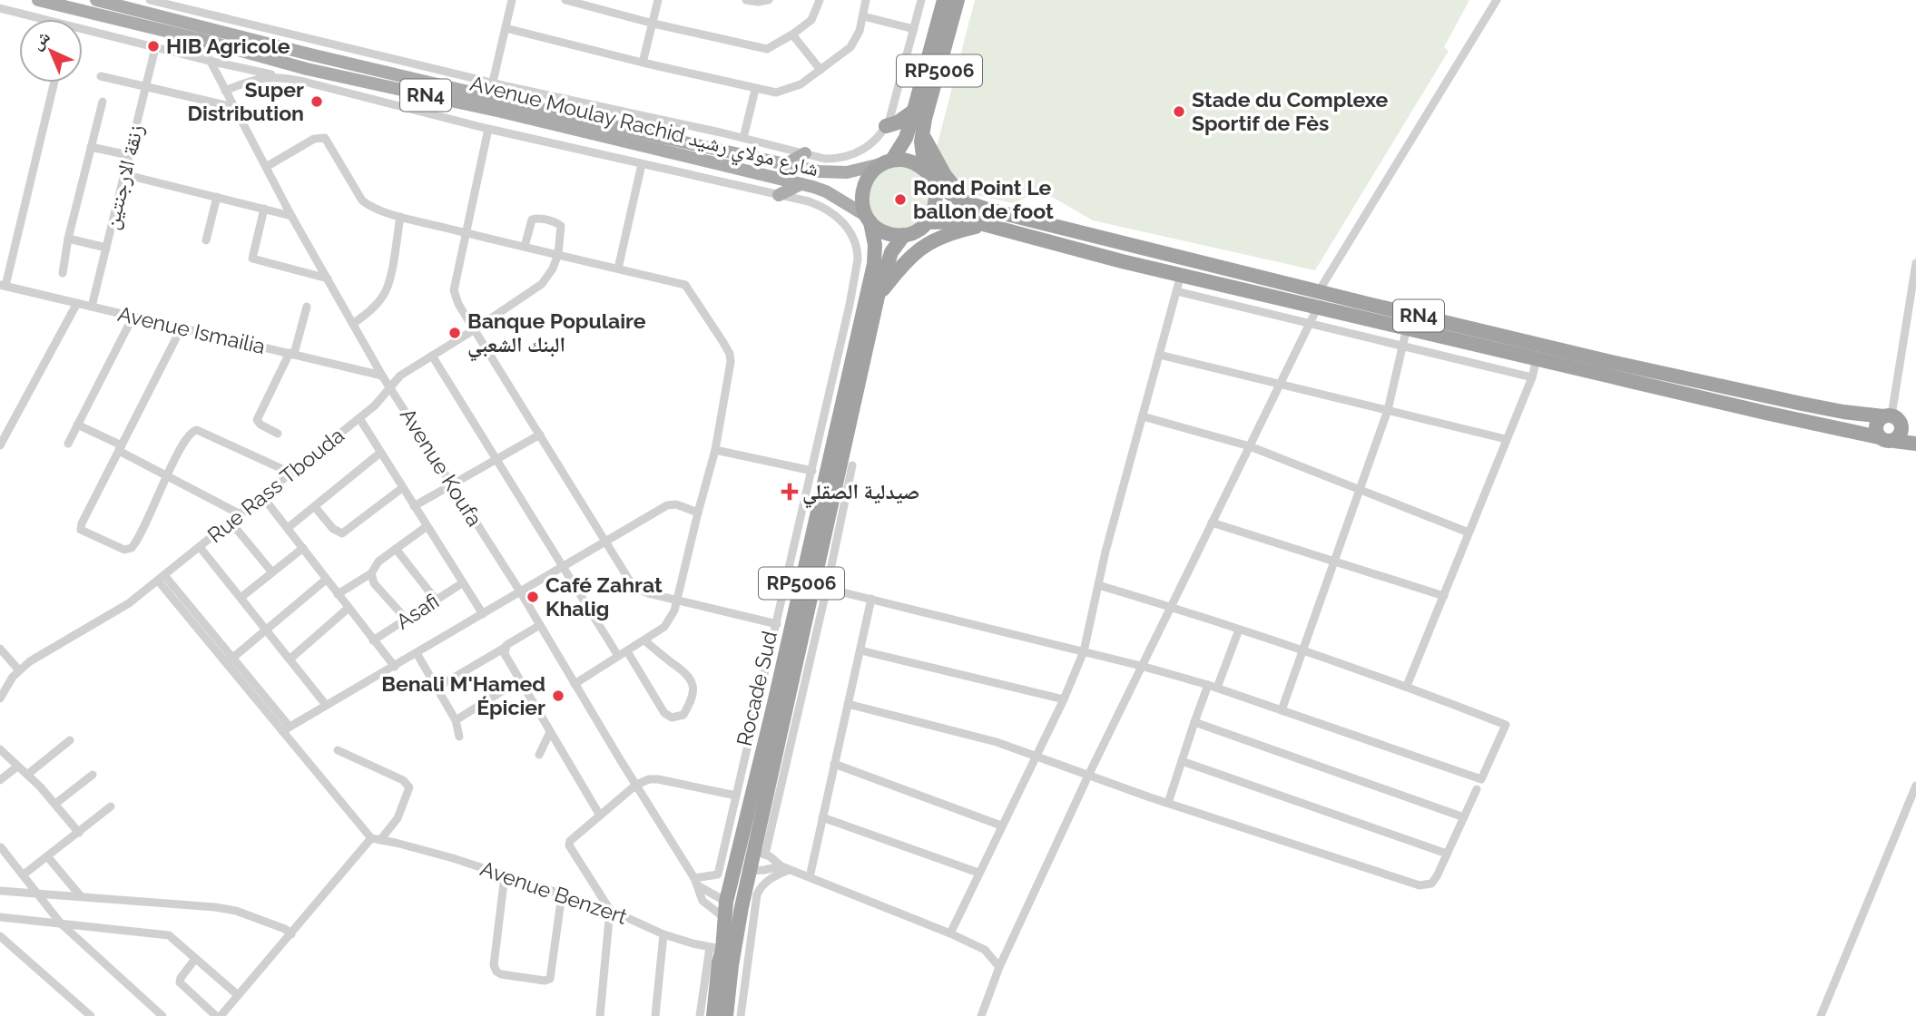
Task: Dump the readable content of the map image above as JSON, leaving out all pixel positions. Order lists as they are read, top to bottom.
{
  "streets": {
    "highway": ["RP5006", "RN4", "Rocade Sud"],
    "main road": ["Avenue Moulay Rachid شارع مولاي رشيد"],
    "street": [
      "زنقة الارجنتين",
      "Avenue Ismailia",
      "Avenue Koufa",
      "Rue Rass Tbouda",
      "Asafi",
      "Avenue Benzert"
    ]
  },
  "crossings": [
    ["RP5006", "RN4"],
    ["RP5006", "Avenue Moulay Rachid شارع مولاي رشيد"],
    ["RP5006", "Rocade Sud"],
    ["RN4", "Avenue Moulay Rachid شارع مولاي رشيد"],
    ["RN4", "Rocade Sud"],
    ["Avenue Moulay Rachid شارع مولاي رشيد", "Avenue Koufa"],
    ["Avenue Moulay Rachid شارع مولاي رشيد", "Rocade Sud"],
    ["زنقة الارجنتين", "Avenue Ismailia"],
    ["Avenue Ismailia", "Avenue Koufa"],
    ["Avenue Koufa", "Rue Rass Tbouda"],
    ["Avenue Koufa", "Rocade Sud"],
    ["Rocade Sud", "Avenue Benzert"]
  ],
  "places": {
    "other": [
      "HIB Agricole",
      "Super Distribution",
      "Stade du Complexe Sportif de Fès",
      "Rond Point Le ballon de foot",
      "Banque Populaire البنك الشعبي",
      "Café Zahrat Khalig",
      "Benali M'Hamed Épicier"
    ],
    "health": ["صيدلية الصقلي"]
  },
  "north": "top left"
}
